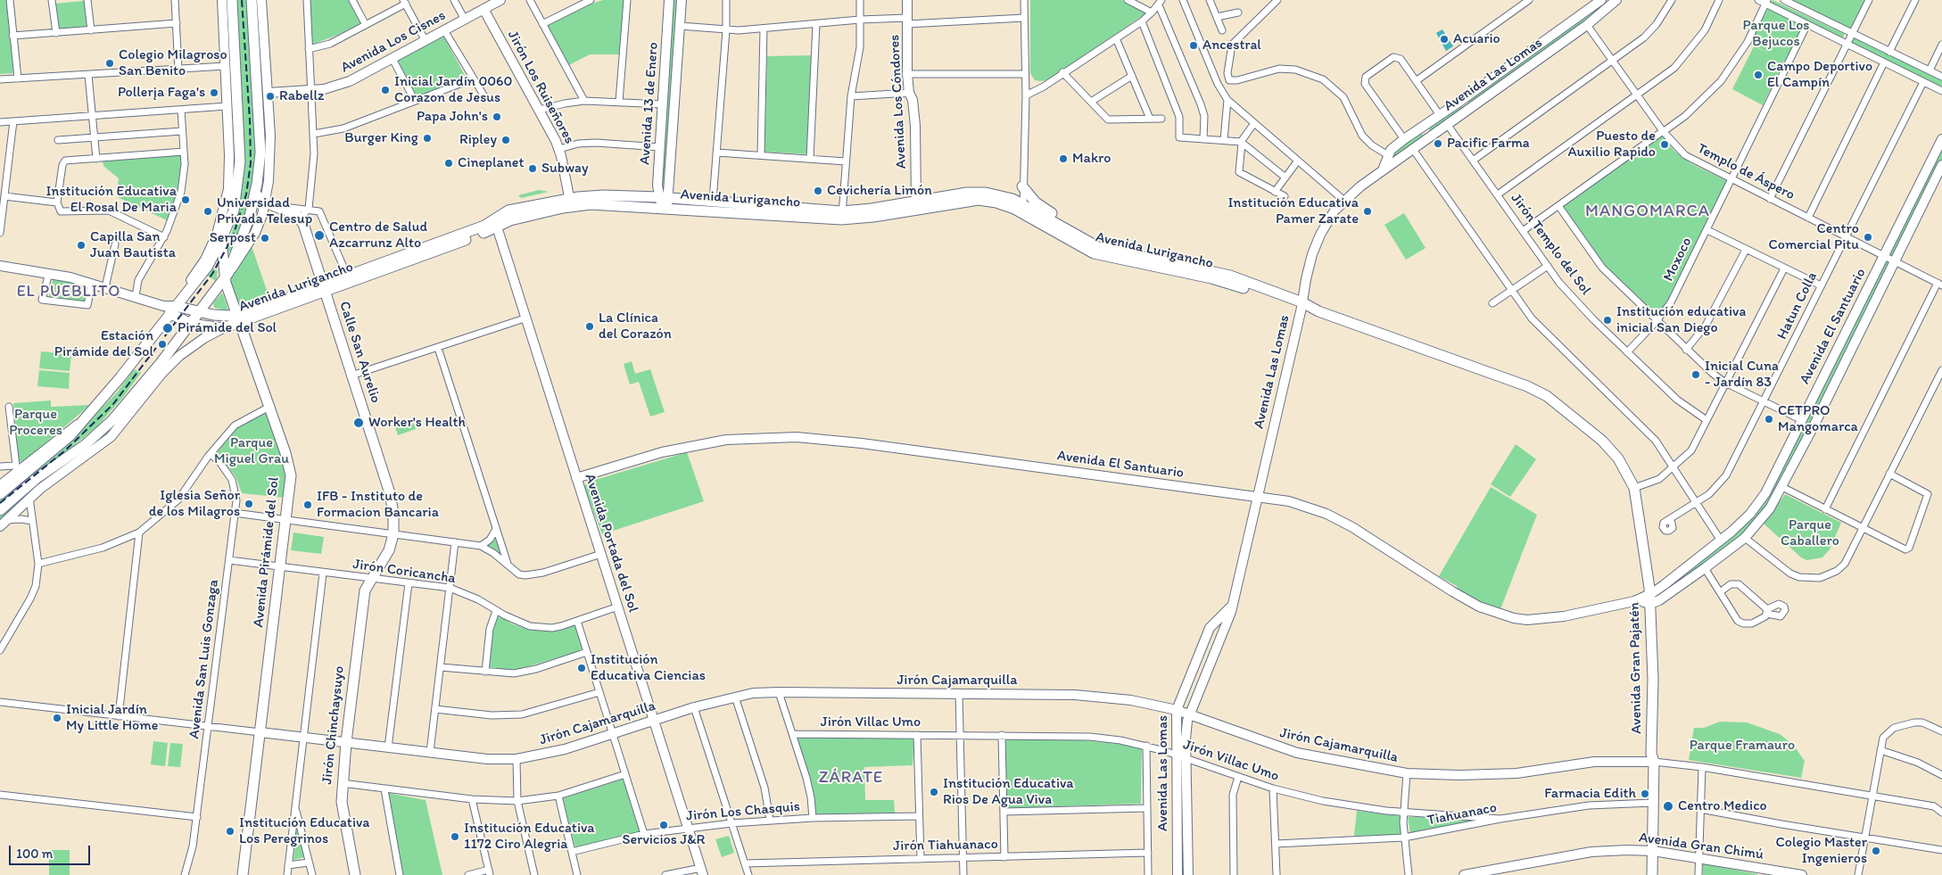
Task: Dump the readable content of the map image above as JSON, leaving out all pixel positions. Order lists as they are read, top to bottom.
{
  "streets": {
    "main road": [
      "Avenida Lurigancho",
      "Calle San Aurelio",
      "Avenida Pirámide del Sol",
      "Avenida Gran Pajatén",
      "Jirón Chinchaysuyo"
    ],
    "street": [
      "Avenida Los Cisnes",
      "Avenida Las Lomas",
      "Jirón Los Ruiseñores",
      "Avenida Los Cóndores",
      "Avenida 13 de Enero",
      "Templo de Áspero",
      "Jirón Templo del Sol",
      "Moxoco",
      "Hatun Colla",
      "Avenida El Santuario",
      "Avenida Portada del Sol",
      "Jirón Coricancha",
      "Avenida San Luis Gonzaga",
      "Jirón Cajamarquilla",
      "Jirón Villac Umo",
      "Jirón Los Chasquis",
      "Tiahuanaco",
      "Jirón Tiahuanaco",
      "Avenida Gran Chimú"
    ]
  },
  "crossings": [
    ["Avenida Los Cisnes", "Jirón Los Ruiseñores"],
    ["Avenida Las Lomas", "Templo de Áspero"],
    ["Avenida Las Lomas", "Avenida Lurigancho"],
    ["Avenida Las Lomas", "Jirón Templo del Sol"],
    ["Avenida Las Lomas", "Avenida El Santuario"],
    ["Avenida Las Lomas", "Jirón Cajamarquilla"],
    ["Avenida Las Lomas", "Jirón Villac Umo"],
    ["Jirón Los Ruiseñores", "Avenida Lurigancho"],
    ["Avenida Los Cóndores", "Avenida Lurigancho"],
    ["Avenida 13 de Enero", "Avenida Lurigancho"],
    ["Templo de Áspero", "Moxoco"],
    ["Templo de Áspero", "Hatun Colla"],
    ["Templo de Áspero", "Avenida El Santuario"],
    ["Avenida Lurigancho", "Avenida El Santuario"],
    ["Avenida Lurigancho", "Calle San Aurelio"],
    ["Avenida Lurigancho", "Avenida Portada del Sol"],
    ["Avenida Lurigancho", "Avenida Pirámide del Sol"],
    ["Avenida Lurigancho", "Avenida Gran Pajatén"],
    ["Jirón Templo del Sol", "Moxoco"],
    ["Avenida El Santuario", "Avenida Portada del Sol"],
    ["Avenida El Santuario", "Avenida Gran Pajatén"],
    ["Calle San Aurelio", "Jirón Coricancha"],
    ["Calle San Aurelio", "Jirón Chinchaysuyo"],
    ["Avenida Portada del Sol", "Jirón Coricancha"],
    ["Avenida Portada del Sol", "Jirón Cajamarquilla"],
    ["Avenida Portada del Sol", "Jirón Los Chasquis"],
    ["Avenida Pirámide del Sol", "Jirón Coricancha"],
    ["Avenida Pirámide del Sol", "Jirón Cajamarquilla"],
    ["Jirón Coricancha", "Avenida San Luis Gonzaga"],
    ["Jirón Coricancha", "Jirón Chinchaysuyo"],
    ["Avenida Gran Pajatén", "Jirón Cajamarquilla"],
    ["Avenida Gran Pajatén", "Tiahuanaco"],
    ["Avenida Gran Pajatén", "Avenida Gran Chimú"],
    ["Jirón Cajamarquilla", "Jirón Chinchaysuyo"],
    ["Jirón Villac Umo", "Tiahuanaco"]
  ],
  "districts": ["MANGOMARCA", "EL PUEBLITO", "ZÁRATE"],
  "parks": [
    "Parque Los Bejucos",
    "Parque Proceres",
    "Parque Miguel Grau",
    "Parque Caballero",
    "Parque Framauro"
  ],
  "places": [
    "Acuario",
    "Ancestral",
    "Colegio Milagroso San Benito",
    "Campo Deportivo El Campín",
    "Inicial Jardín 0060 Corazon de Jesus",
    "Pollerįa Faga's",
    "Rabellz",
    "Papa John's",
    "Burger King",
    "Ripley",
    "Pacific Farma",
    "Puesto de Auxilio Rapido",
    "Makro",
    "Cineplanet",
    "Subway",
    "Cevichería Limón",
    "Institución Educativa El Rosal De Maria",
    "Universidad Privada Telesup",
    "Institución Educativa Pamer Zarate",
    "Centro de Salud Azcarrunz Alto",
    "Centro Comercial Pitu",
    "Serpost",
    "Capilla San Juan Bautista",
    "Institución educativa inicial San Diego",
    "La Clínica del Corazón",
    "Pirámide del Sol",
    "Estación Pirámide del Sol",
    "Inicial Cuna - Jardín 83",
    "CETPRO Mangomarca",
    "Worker's Health",
    "Iglesia Señor de los Milagros",
    "IFB - Instituto de Formacion Bancaria",
    "Institución Educativa Ciencias",
    "Inicial Jardín My Little Home",
    "Institución Educativa Rios De Agua Viva",
    "Farmacia Edith",
    "Centro Medico",
    "Servicios J&R",
    "Institución Educativa Los Peregrinos",
    "Institución Educativa 1172 Ciro Alegria",
    "Colegio Master Ingenieros"
  ],
  "scale_bar": "100 m"
}
